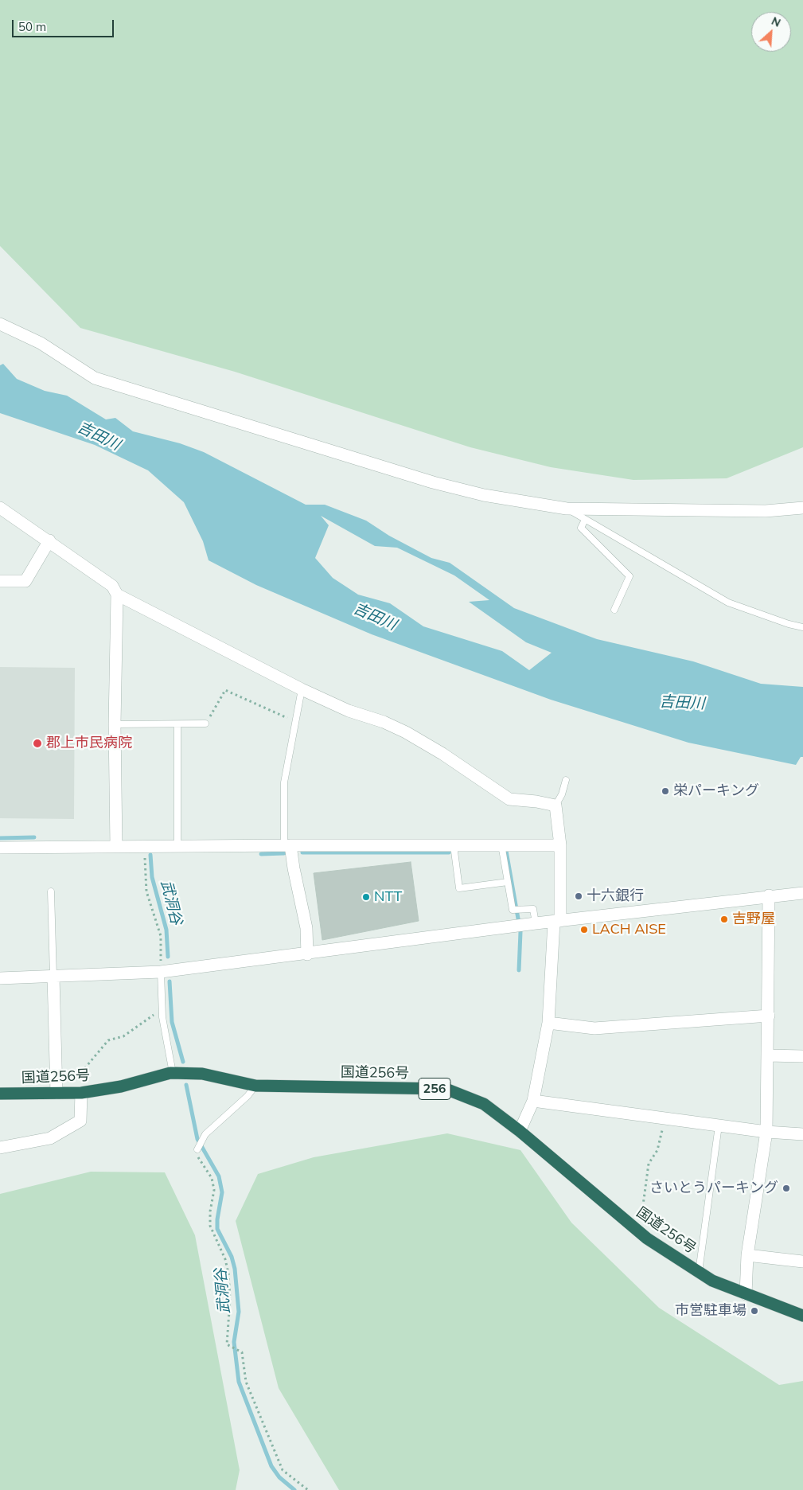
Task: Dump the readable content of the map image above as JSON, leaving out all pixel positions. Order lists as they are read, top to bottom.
{
  "streets": {
    "highway": ["国道256号", "256"]
  },
  "water": ["吉田川", "武洞谷"],
  "places": [
    "郡上市民病院",
    "栄パーキング",
    "十六銀行",
    "NTT",
    "吉野屋",
    "LACH AISE",
    "さいとうパーキング",
    "市営駐車場"
  ],
  "scale_bar": "50 m",
  "north": "top right"
}
